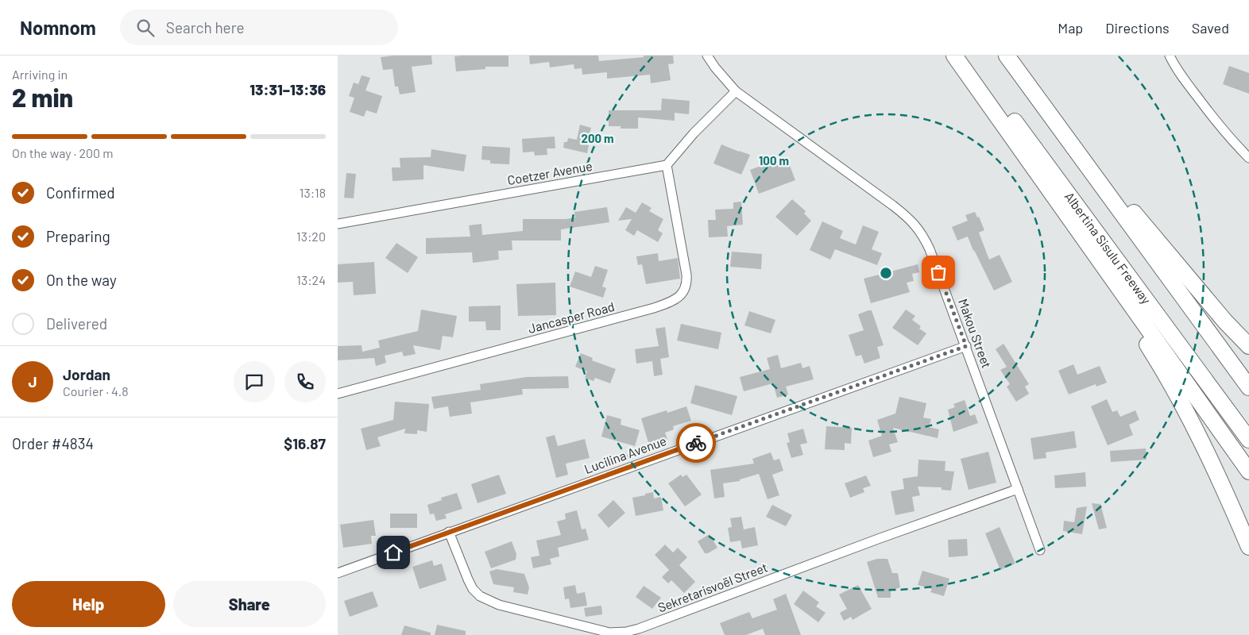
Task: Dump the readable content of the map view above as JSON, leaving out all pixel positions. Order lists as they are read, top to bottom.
{
  "streets": {
    "highway": ["Albertina Sisulu Freeway"],
    "street": [
      "Coetzer Avenue",
      "Jancasper Road",
      "Makou Street",
      "Lucilina Avenue",
      "Sekretarisvoël Street"
    ]
  },
  "crossings": [
    ["Coetzer Avenue", "Jancasper Road"],
    ["Makou Street", "Lucilina Avenue"],
    ["Makou Street", "Sekretarisvoël Street"],
    ["Lucilina Avenue", "Sekretarisvoël Street"]
  ],
  "page": {
    "header": "Nomnom",
    "search": "Search here",
    "nav": ["Map", "Directions", "Saved"],
    "heading": ["2 min", "Arriving in", "13:31–13:36"],
    "panel": [
      "Jordan",
      "Courier · 4.8",
      "Order #4834",
      "$16.87"
    ],
    "bar": "On the way · 200 m",
    "list": [
      ["Confirmed", "13:18"],
      ["Preparing", "13:20"],
      ["On the way", "13:24"],
      "Delivered"
    ],
    "round": "J",
    "buttons": ["Help", "Share"]
  },
  "rings": ["200 m", "100 m"]
}
